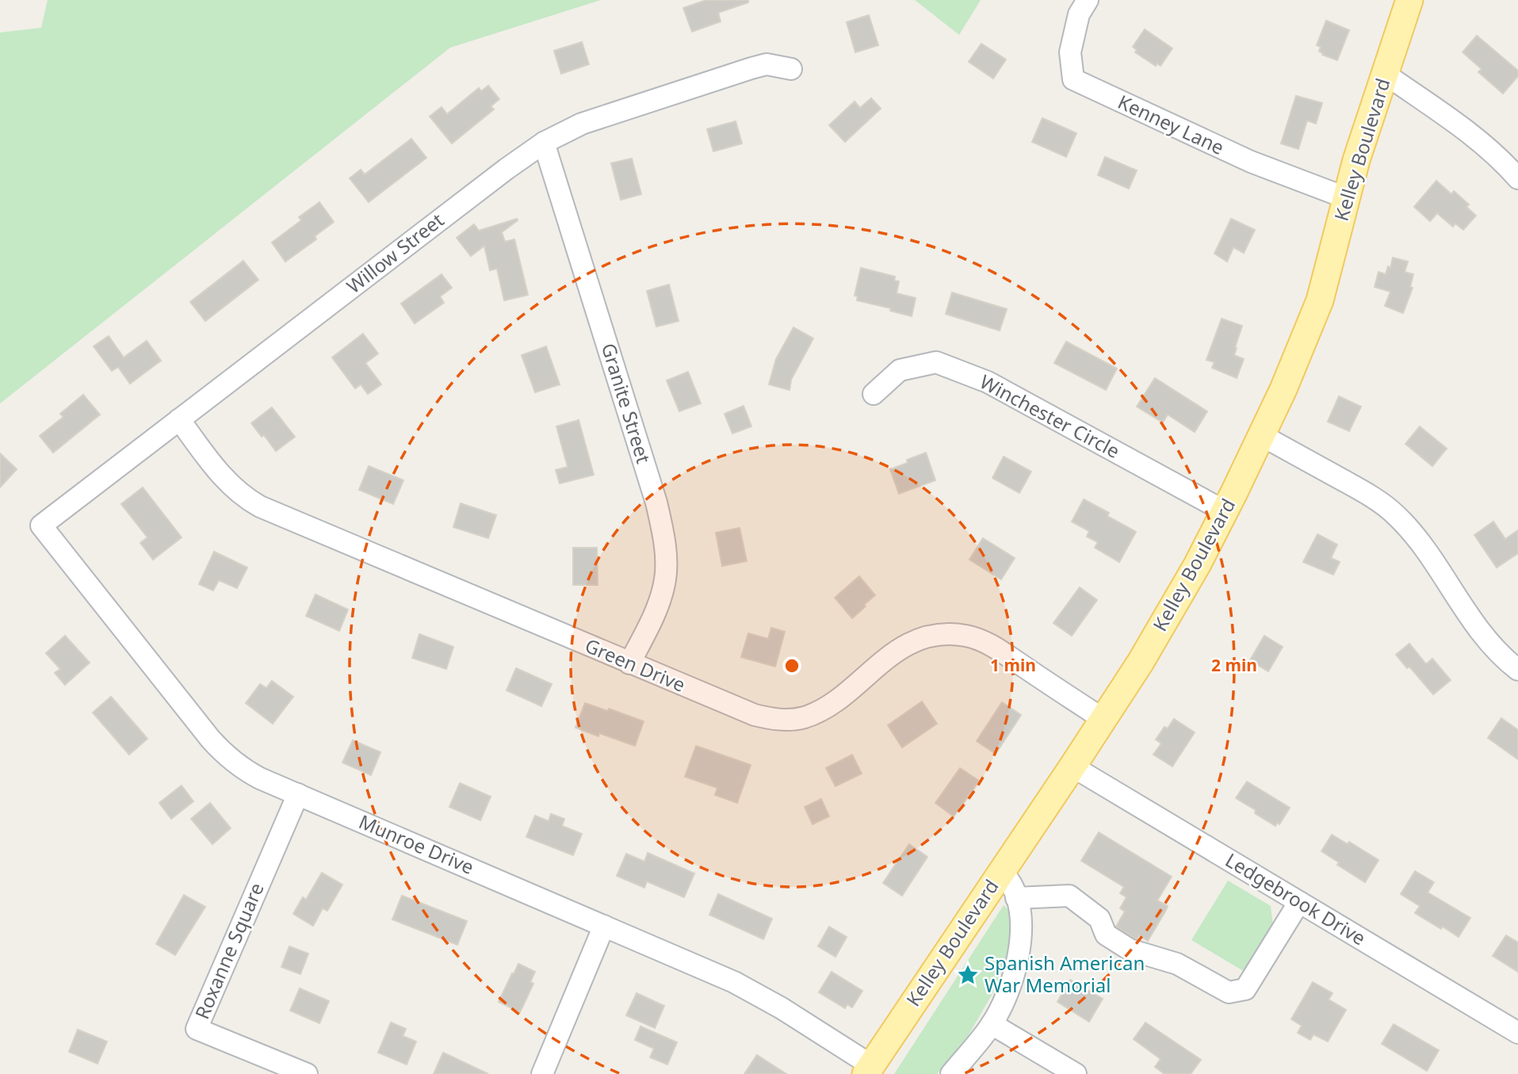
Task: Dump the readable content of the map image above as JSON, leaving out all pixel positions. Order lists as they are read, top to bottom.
{
  "streets": {
    "main road": ["Kelley Boulevard"],
    "street": [
      "Kenney Lane",
      "Willow Street",
      "Granite Street",
      "Winchester Circle",
      "Green Drive",
      "Munroe Drive",
      "Ledgebrook Drive",
      "Roxanne Square"
    ]
  },
  "crossings": [
    ["Kenney Lane", "Kelley Boulevard"],
    ["Kelley Boulevard", "Winchester Circle"],
    ["Kelley Boulevard", "Green Drive"],
    ["Kelley Boulevard", "Munroe Drive"],
    ["Kelley Boulevard", "Ledgebrook Drive"],
    ["Willow Street", "Granite Street"],
    ["Willow Street", "Green Drive"],
    ["Willow Street", "Munroe Drive"],
    ["Granite Street", "Green Drive"],
    ["Munroe Drive", "Roxanne Square"]
  ],
  "places": {
    "place": ["Spanish American War Memorial"]
  },
  "rings": ["1 min", "2 min"]
}
